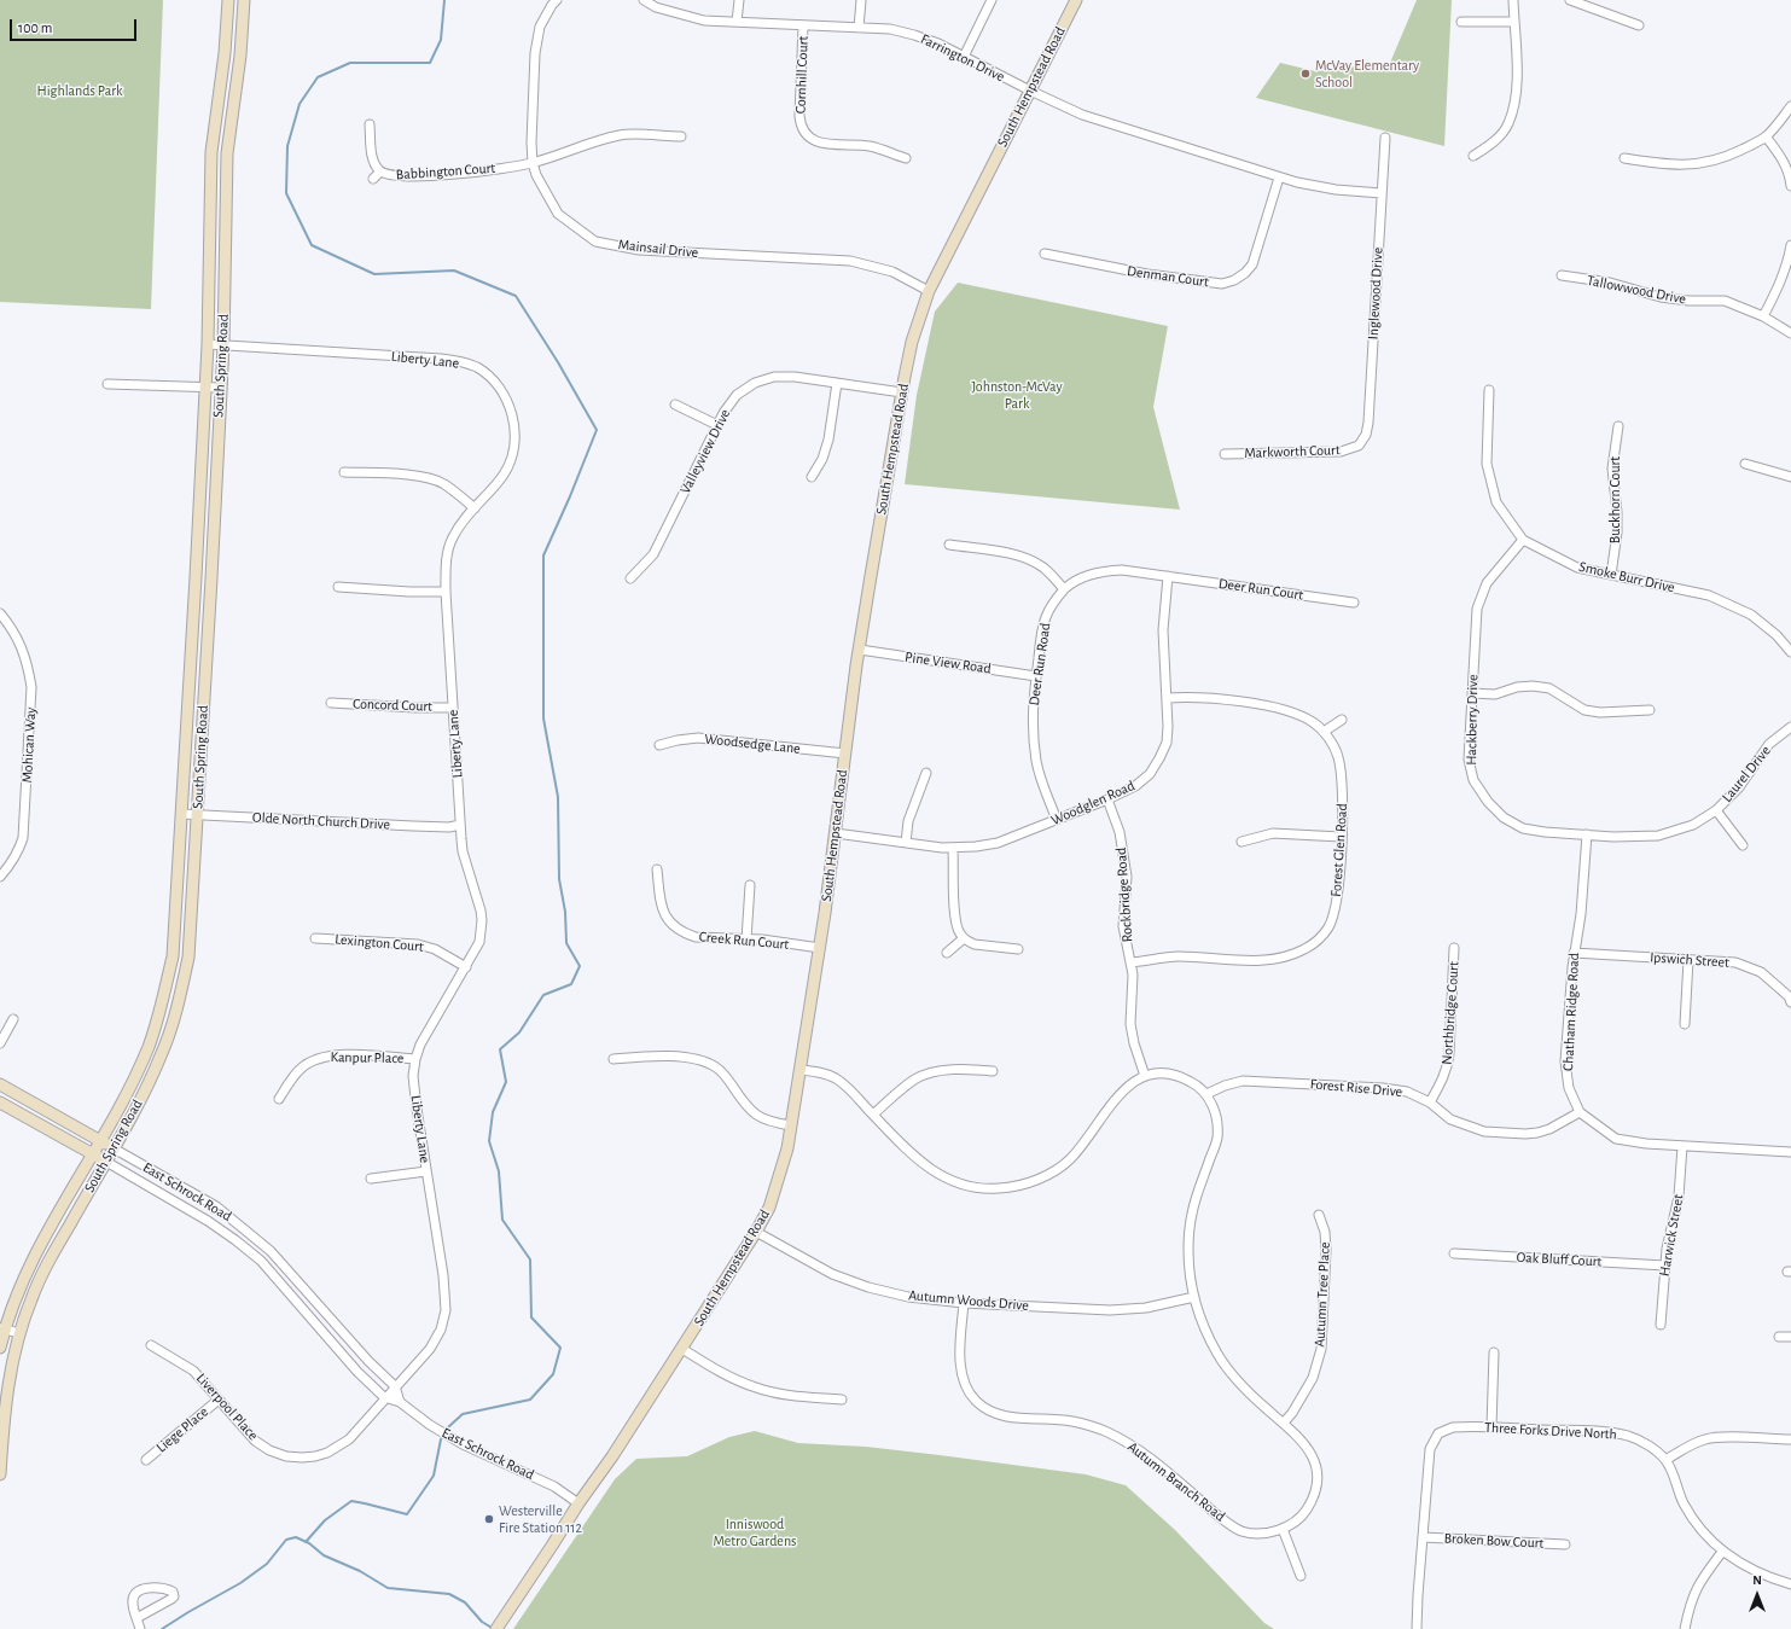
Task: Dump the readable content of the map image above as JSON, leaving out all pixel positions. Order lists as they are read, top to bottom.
{
  "streets": {
    "main road": ["South Hempstead Road", "South Spring Road", "East Schrock Road"],
    "street": [
      "Farrington Drive",
      "Cornhill Court",
      "Babbington Court",
      "Mainsail Drive",
      "Denman Court",
      "Tallowwood Drive",
      "Inglewood Drive",
      "Liberty Lane",
      "Valleyview Drive",
      "Markworth Court",
      "Buckhorn Court",
      "Smoke Burr Drive",
      "Deer Run Court",
      "Pine View Road",
      "Deer Run Road",
      "Concord Court",
      "Hackberry Drive",
      "Woodsedge Lane",
      "Mohican Way",
      "Laurel Drive",
      "Woodglen Road",
      "Olde North Church Drive",
      "Forest Glen Road",
      "Rockbridge Road",
      "Creek Run Court",
      "Lexington Court",
      "Ipswich Street",
      "Chatham Ridge Road",
      "Northbridge Court",
      "Kanpur Place",
      "Forest Rise Drive",
      "Harwick Street",
      "Oak Bluff Court",
      "Autumn Tree Place",
      "Autumn Woods Drive",
      "Liverpool Place",
      "Liege Place",
      "Three Forks Drive North",
      "Autumn Branch Road",
      "Broken Bow Court"
    ]
  },
  "crossings": [
    ["Farrington Drive", "Cornhill Court"],
    ["Farrington Drive", "South Hempstead Road"],
    ["Farrington Drive", "Denman Court"],
    ["Farrington Drive", "Inglewood Drive"],
    ["South Hempstead Road", "Mainsail Drive"],
    ["South Hempstead Road", "Valleyview Drive"],
    ["South Hempstead Road", "Pine View Road"],
    ["South Hempstead Road", "Woodsedge Lane"],
    ["South Hempstead Road", "Woodglen Road"],
    ["South Hempstead Road", "Creek Run Court"],
    ["South Hempstead Road", "East Schrock Road"],
    ["South Hempstead Road", "Autumn Woods Drive"],
    ["Babbington Court", "Mainsail Drive"],
    ["Inglewood Drive", "Markworth Court"],
    ["Liberty Lane", "South Spring Road"],
    ["Liberty Lane", "Concord Court"],
    ["Liberty Lane", "Olde North Church Drive"],
    ["Liberty Lane", "Lexington Court"],
    ["Liberty Lane", "Kanpur Place"],
    ["Liberty Lane", "East Schrock Road"],
    ["Liberty Lane", "Liverpool Place"],
    ["South Spring Road", "Olde North Church Drive"],
    ["South Spring Road", "East Schrock Road"],
    ["Buckhorn Court", "Smoke Burr Drive"],
    ["Smoke Burr Drive", "Hackberry Drive"],
    ["Deer Run Court", "Deer Run Road"],
    ["Deer Run Court", "Woodglen Road"],
    ["Pine View Road", "Deer Run Road"],
    ["Deer Run Road", "Woodglen Road"],
    ["Hackberry Drive", "Laurel Drive"],
    ["Hackberry Drive", "Chatham Ridge Road"],
    ["Laurel Drive", "Chatham Ridge Road"],
    ["Woodglen Road", "Forest Glen Road"],
    ["Woodglen Road", "Rockbridge Road"],
    ["Forest Glen Road", "Rockbridge Road"],
    ["Ipswich Street", "Chatham Ridge Road"],
    ["Chatham Ridge Road", "Forest Rise Drive"],
    ["Northbridge Court", "Forest Rise Drive"],
    ["East Schrock Road", "Liverpool Place"],
    ["Harwick Street", "Oak Bluff Court"],
    ["Autumn Woods Drive", "Autumn Branch Road"],
    ["Liverpool Place", "Liege Place"],
    ["Three Forks Drive North", "Broken Bow Court"]
  ],
  "parks": ["Highlands Park", "Johnston-McVay Park", "Inniswood Metro Gardens"],
  "places": ["McVay Elementary School", "Westerville Fire Station 112"],
  "scale_bar": "100 m",
  "north": "top"
}
